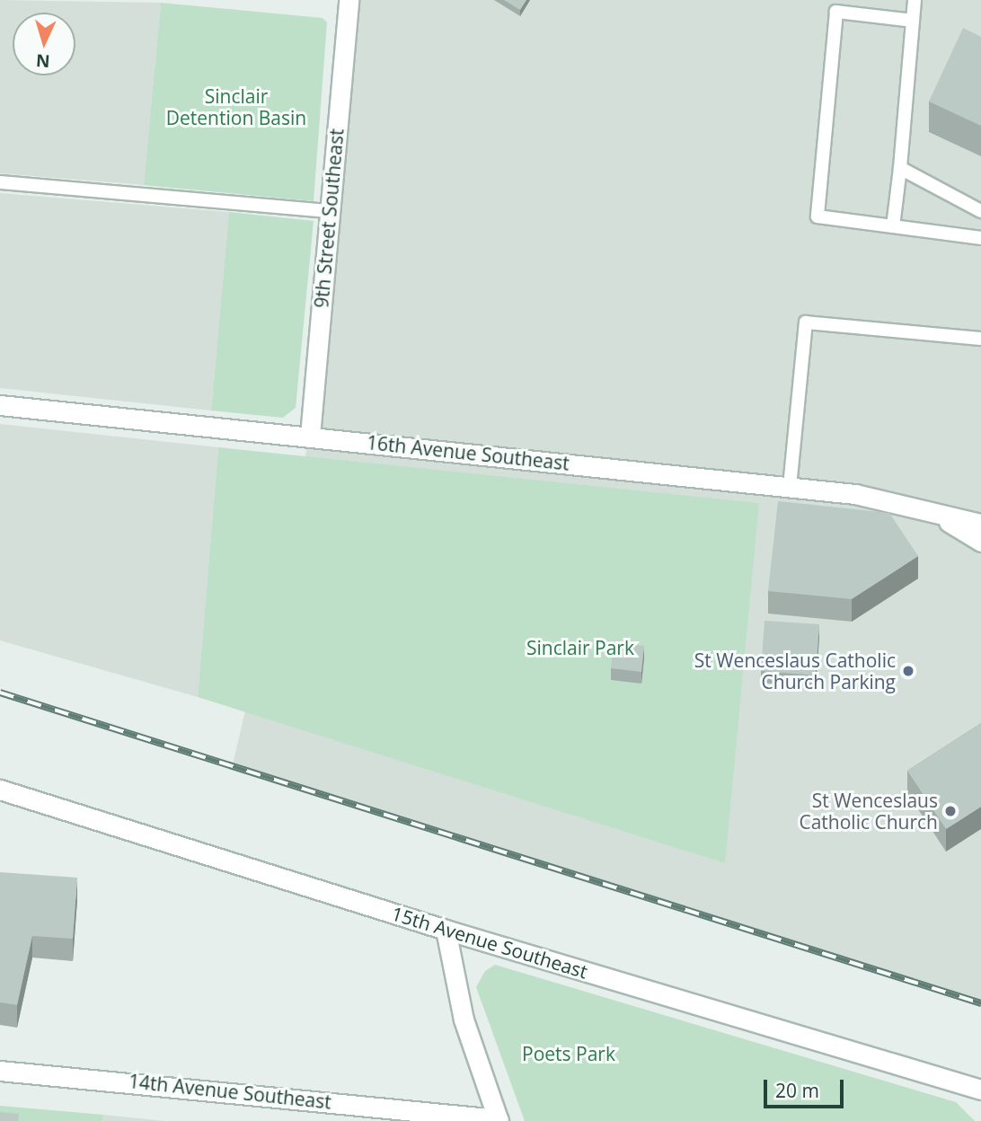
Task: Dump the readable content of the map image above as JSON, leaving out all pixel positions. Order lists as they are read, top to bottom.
{
  "streets": {
    "street": [
      "9th Street Southeast",
      "16th Avenue Southeast",
      "15th Avenue Southeast",
      "14th Avenue Southeast"
    ]
  },
  "crossings": [
    ["9th Street Southeast", "16th Avenue Southeast"]
  ],
  "parks": ["Sinclair Detention Basin", "Sinclair Park", "Poets Park"],
  "places": ["St Wenceslaus Catholic Church Parking", "St Wenceslaus Catholic Church"],
  "scale_bar": "20 m",
  "north": "bottom"
}
